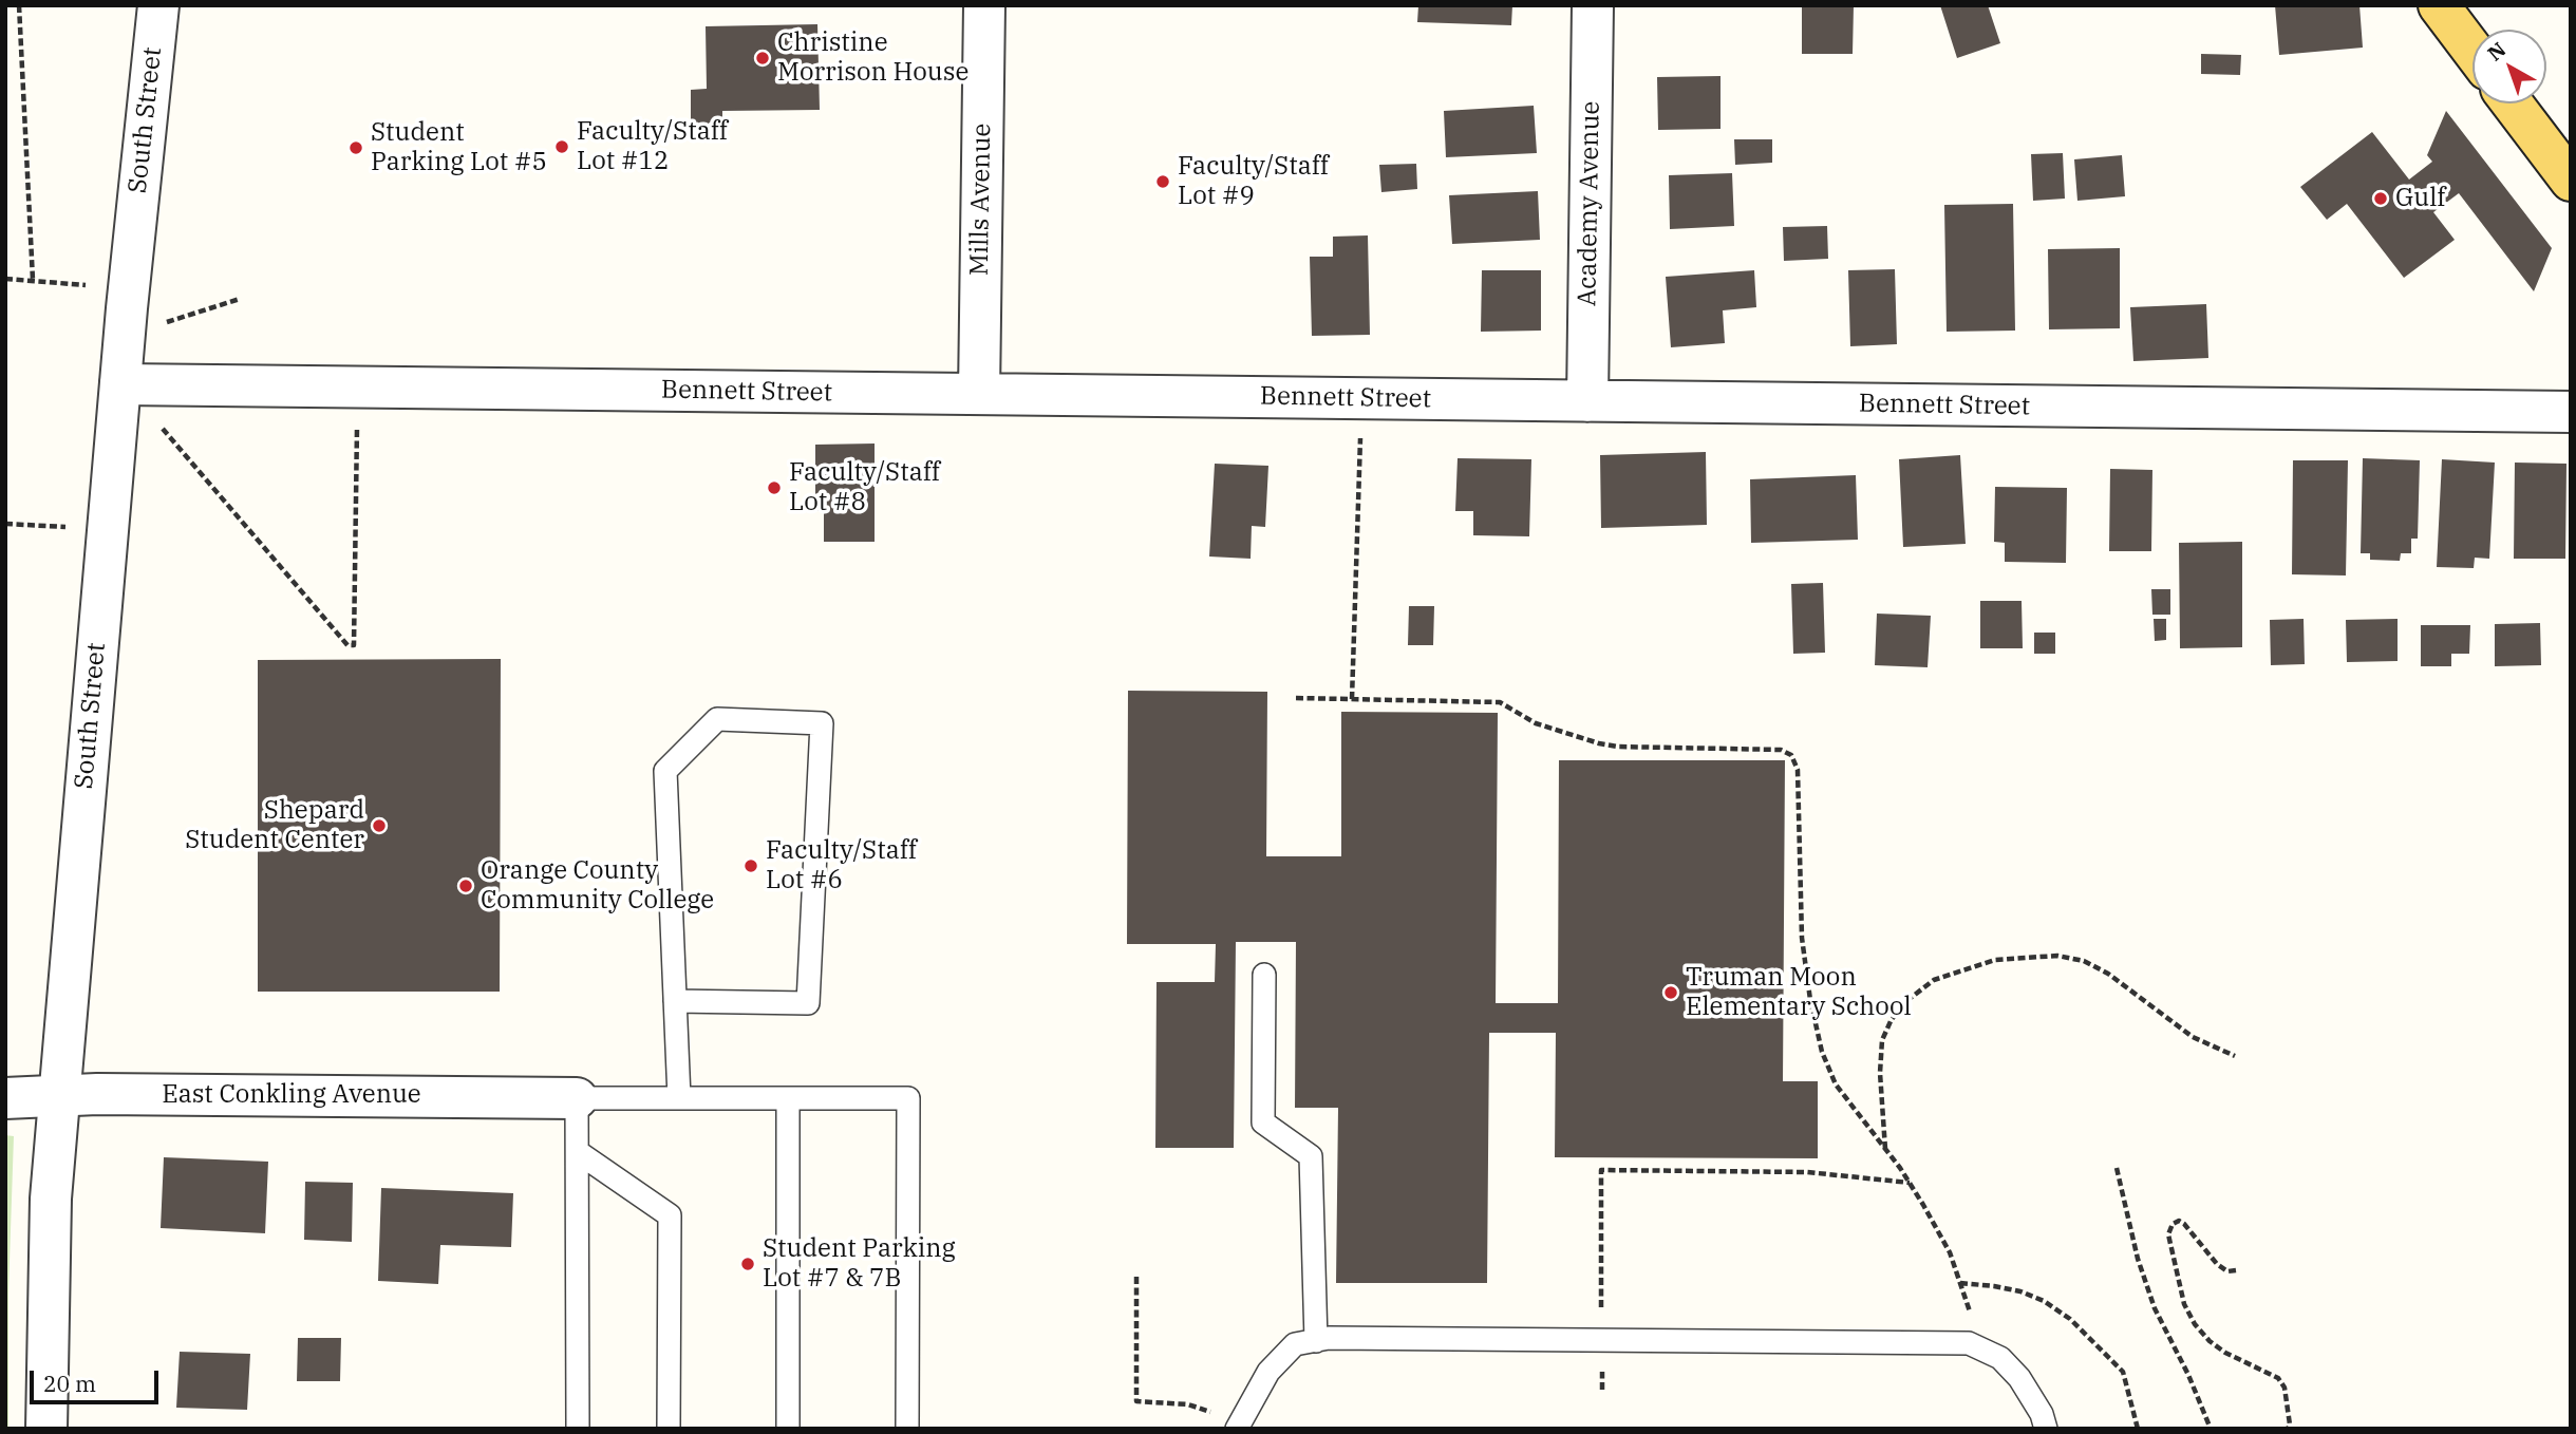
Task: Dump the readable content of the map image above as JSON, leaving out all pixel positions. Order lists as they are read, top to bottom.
{
  "streets": {
    "street": [
      "South Street",
      "Mills Avenue",
      "Academy Avenue",
      "Bennett Street",
      "East Conkling Avenue"
    ]
  },
  "crossings": [
    ["South Street", "Bennett Street"],
    ["South Street", "East Conkling Avenue"],
    ["Mills Avenue", "Bennett Street"],
    ["Academy Avenue", "Bennett Street"]
  ],
  "places": [
    "Christine Morrison House",
    "Faculty/Staff Lot #12",
    "Student Parking Lot #5",
    "Faculty/Staff Lot #9",
    "Gulf",
    "Faculty/Staff Lot #8",
    "Shepard Student Center",
    "Faculty/Staff Lot #6",
    "Orange County Community College",
    "Truman Moon Elementary School",
    "Student Parking Lot #7 & 7B"
  ],
  "scale_bar": "20 m",
  "north": "top left"
}
